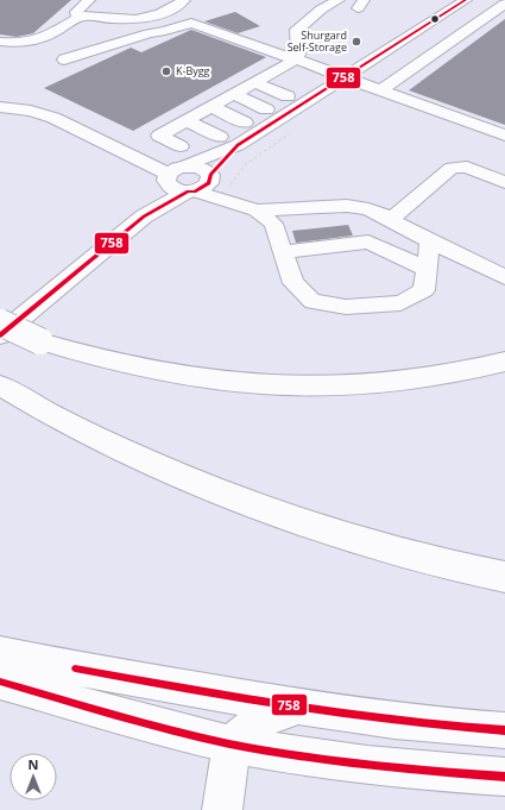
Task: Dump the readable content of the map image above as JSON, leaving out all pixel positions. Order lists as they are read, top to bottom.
{
  "places": ["Shurgard Self-Storage", "K-Bygg"],
  "lines": ["transit line 758"],
  "north": "top"
}
